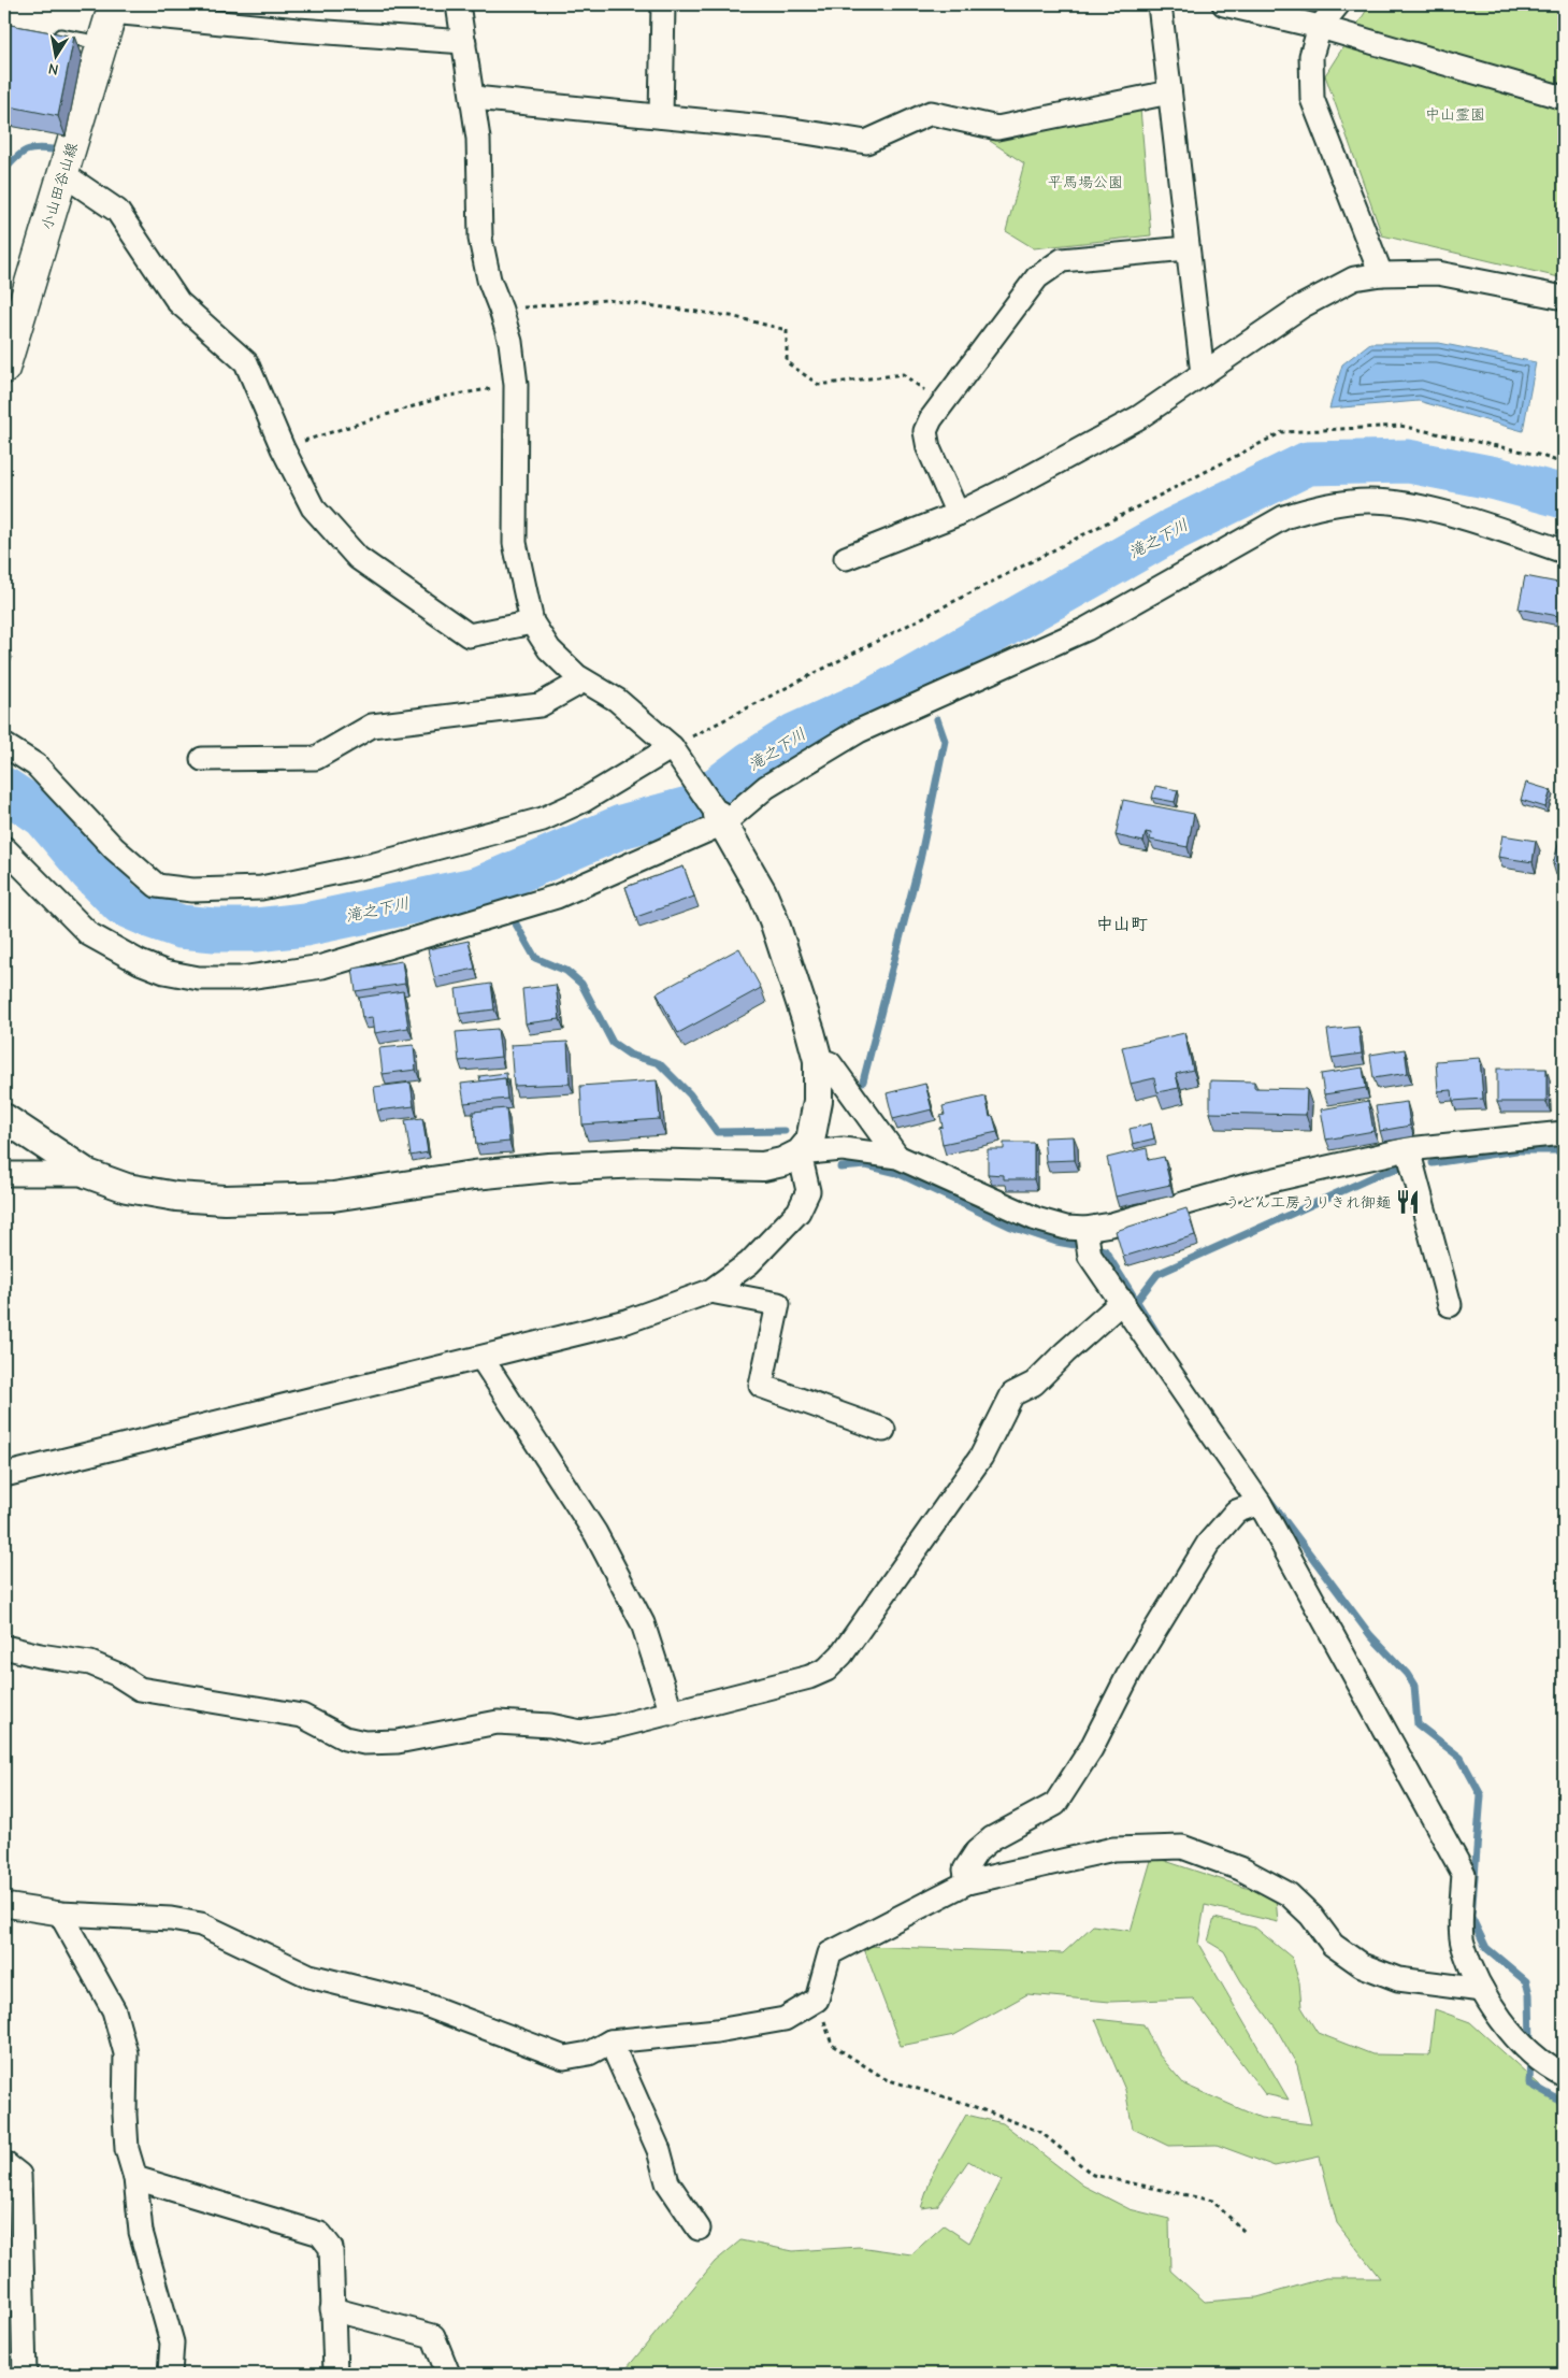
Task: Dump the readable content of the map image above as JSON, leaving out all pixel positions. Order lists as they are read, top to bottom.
{
  "streets": {
    "main road": ["小山田谷山線"]
  },
  "districts": ["中山町"],
  "water": ["滝之下川"],
  "parks": ["中山霊園", "平馬場公園"],
  "places": {
    "restaurant": ["うどん工房うりきれ御麺"]
  },
  "north": "bottom"
}
